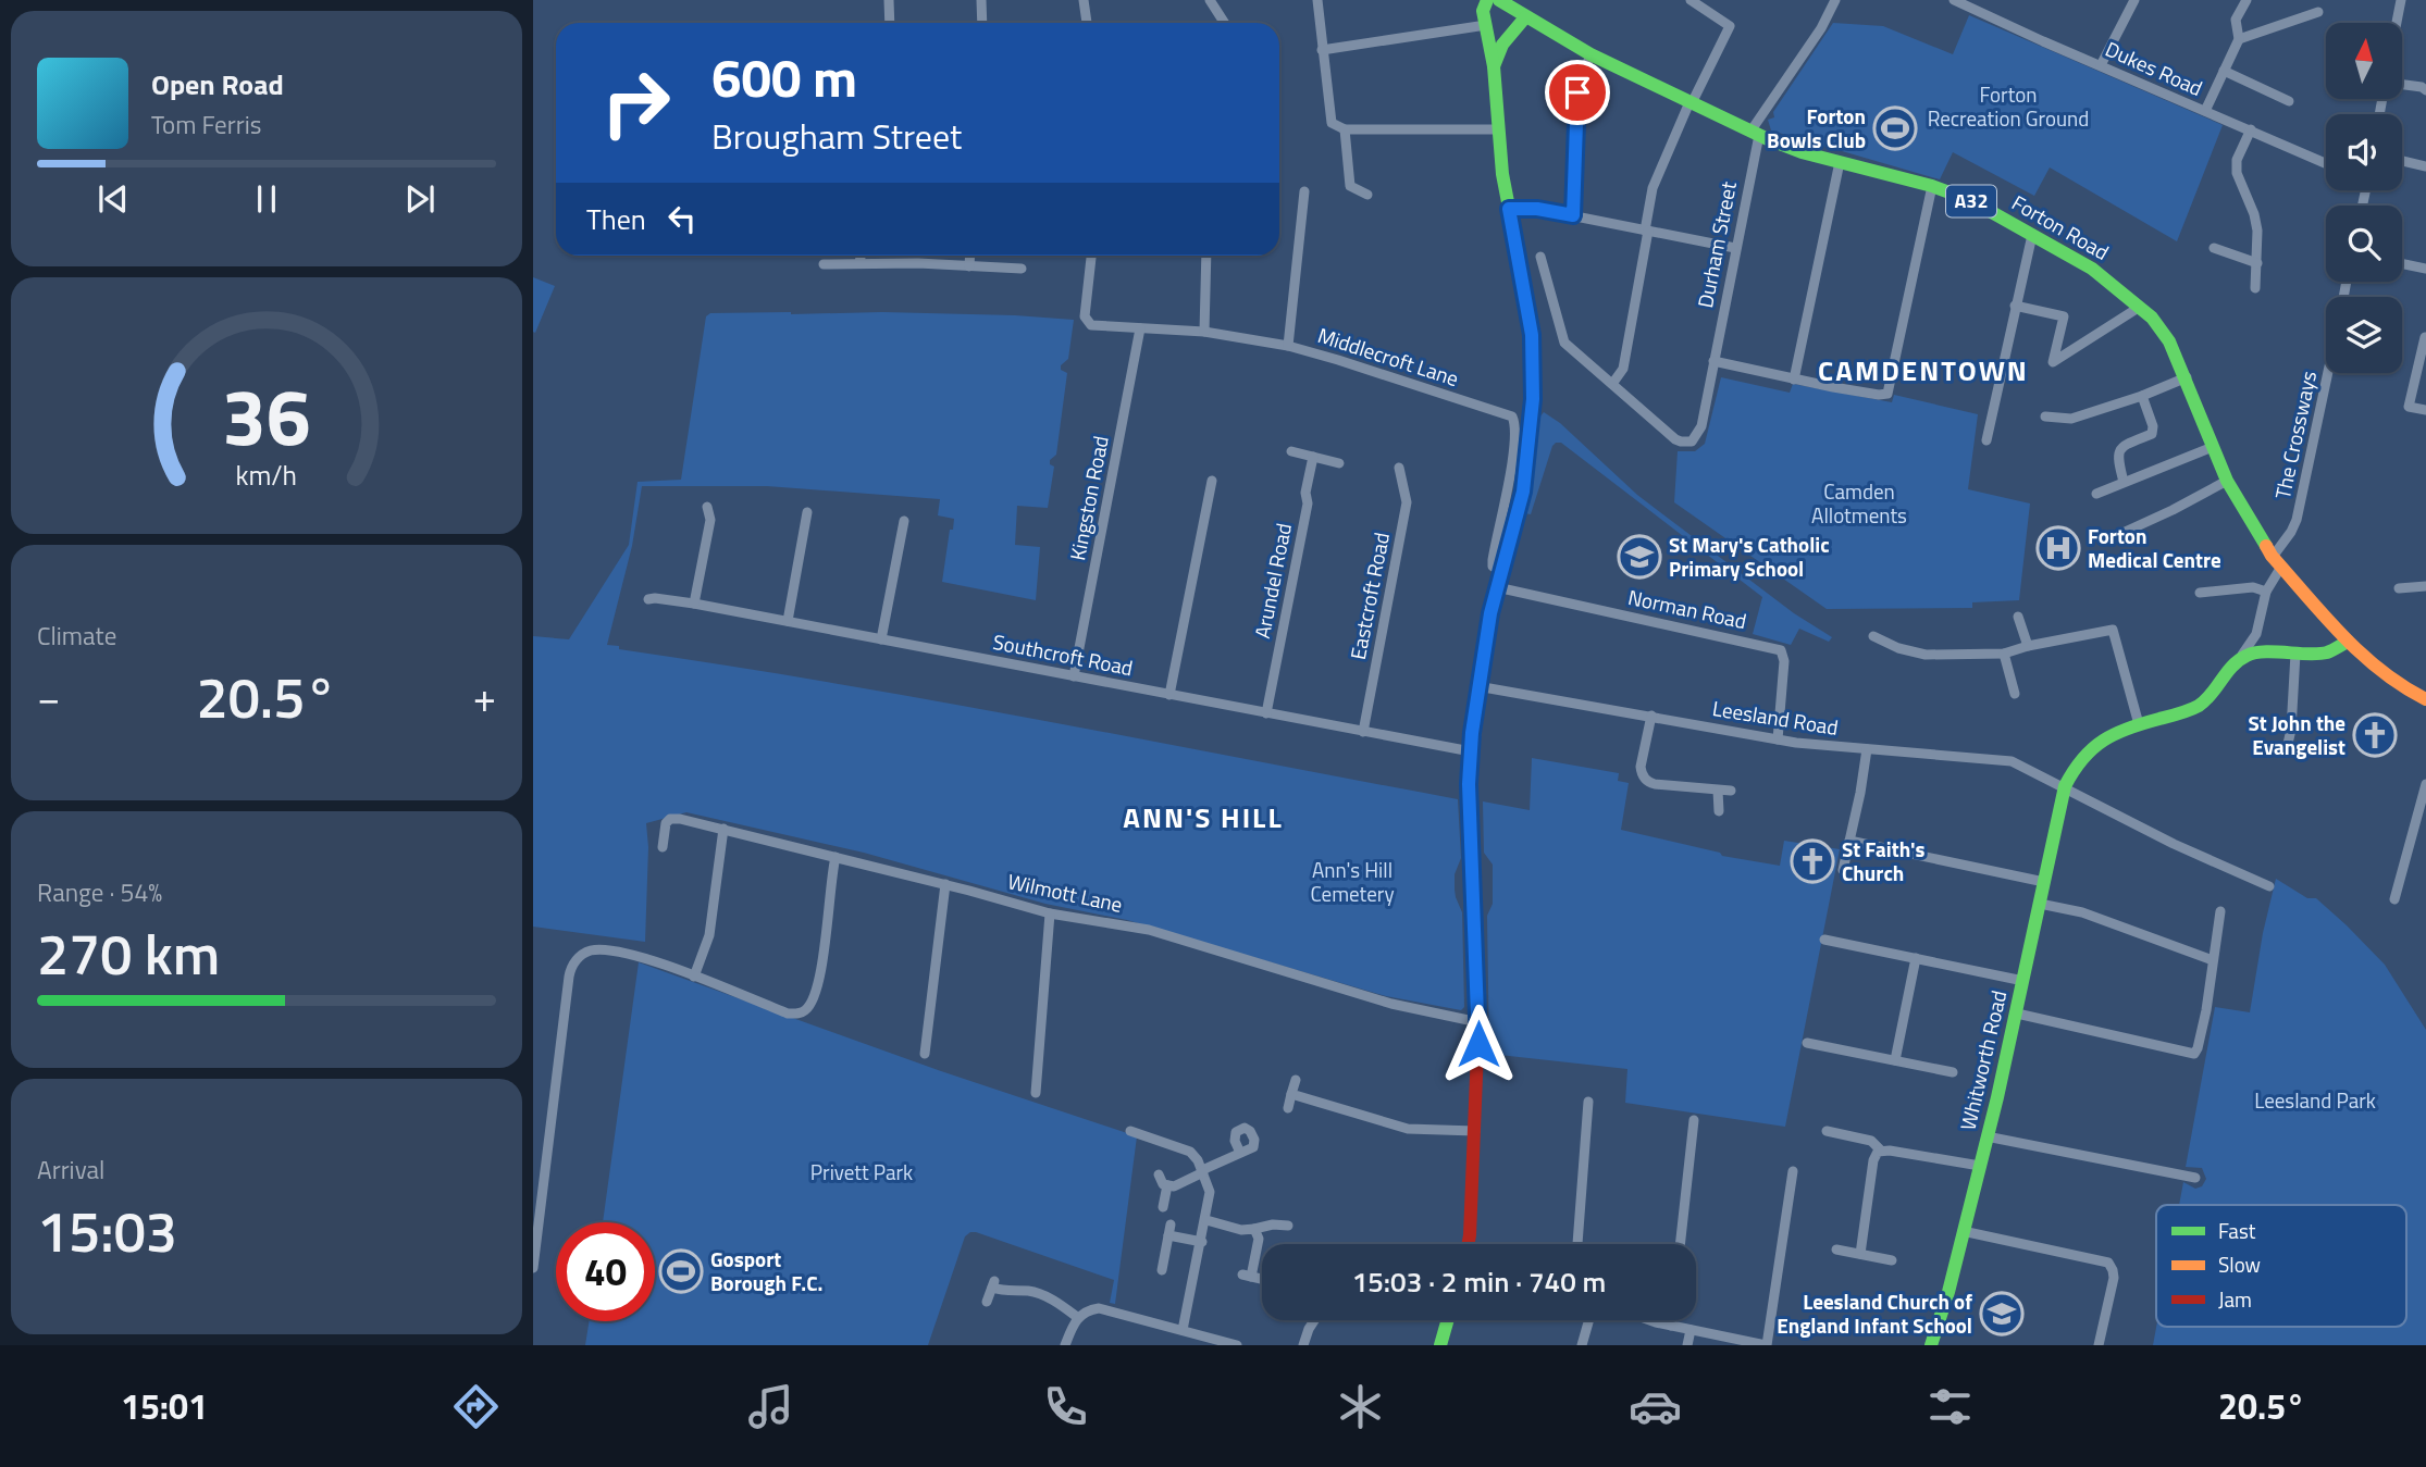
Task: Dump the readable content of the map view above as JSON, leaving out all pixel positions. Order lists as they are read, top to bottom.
{
  "streets": {
    "street": [
      "Dukes Road",
      "A32",
      "Forton Road",
      "Durham Street",
      "Middlecroft Lane",
      "The Crossways",
      "Kingston Road",
      "Arundel Road",
      "Eastcroft Road",
      "Norman Road",
      "Southcroft Road",
      "Leesland Road",
      "Wilmott Lane",
      "Whitworth Road"
    ]
  },
  "crossings": [
    ["Forton Road", "Durham Street"],
    ["Forton Road", "The Crossways"],
    ["Middlecroft Lane", "Kingston Road"],
    ["Kingston Road", "Southcroft Road"],
    ["Arundel Road", "Southcroft Road"],
    ["Eastcroft Road", "Southcroft Road"],
    ["Norman Road", "Leesland Road"],
    ["Leesland Road", "Whitworth Road"]
  ],
  "districts": ["CAMDENTOWN", "ANN'S HILL"],
  "parks": [
    "Forton Recreation Ground",
    "Camden Allotments",
    "Ann's Hill Cemetery",
    "Leesland Park",
    "Privett Park"
  ],
  "places": {
    "sports": ["Forton Bowls Club", "Gosport Borough F.C."],
    "hospital": ["Forton Medical Centre"],
    "school or university": ["St Mary's Catholic Primary School", "Leesland Church of England Infant School"],
    "church": ["St John the Evangelist", "St Faith's Church"]
  },
  "legend": ["Fast", "Slow", "Jam"],
  "north": "top",
  "page": {
    "turn": ["600 m", "Brougham Street"],
    "song": ["Open Road", "Tom Ferris"],
    "then": "Then",
    "tile": [
      "Climate",
      ["Range · 54%", "270 km"],
      ["Arrival", "15:03"]
    ],
    "heat": ["−", "20.5°", "+"],
    "limit": "40",
    "trip": "15:03 · 2 min · 740 m",
    "tabs": ["15:01", "20.5°"],
    "gauge": ["36", "km/h"]
  }
}
